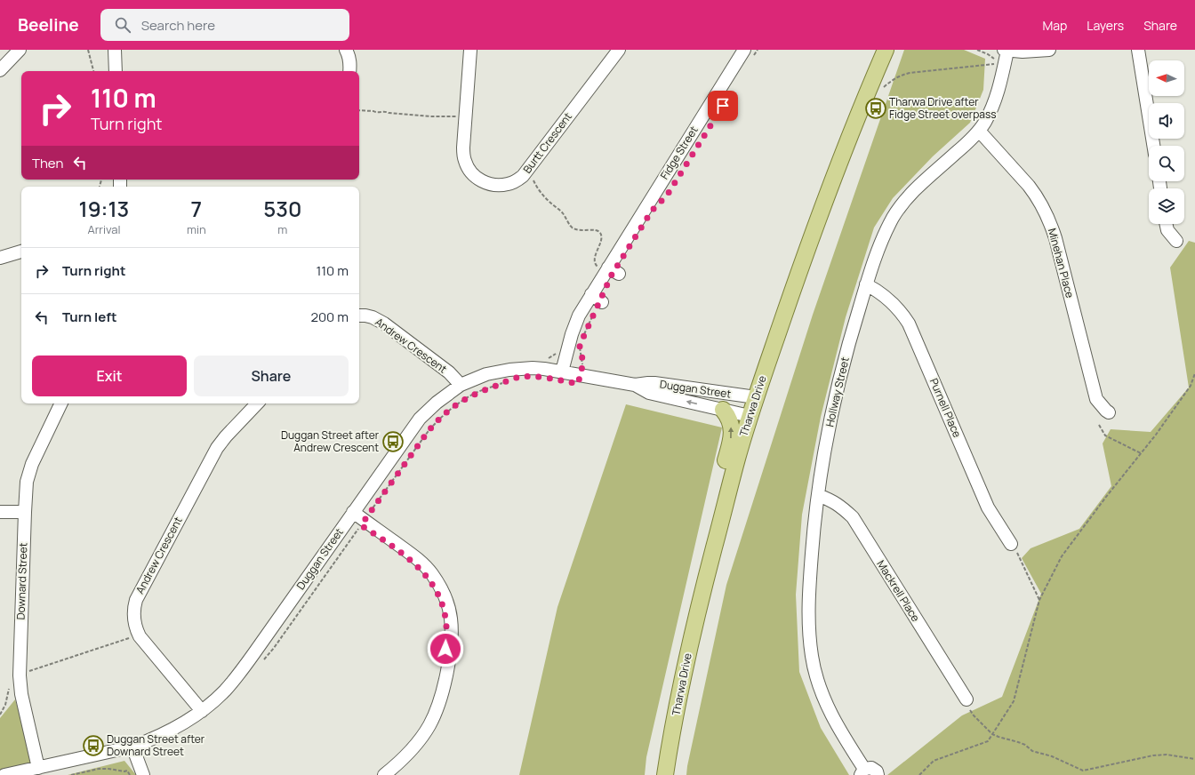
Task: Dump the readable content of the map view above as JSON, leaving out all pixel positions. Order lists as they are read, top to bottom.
{
  "streets": {
    "main road": ["Tharwa Drive"],
    "street": [
      "Burtt Crescent",
      "Fidge Street",
      "Minehan Place",
      "Andrew Crescent",
      "Duggan Street",
      "Hollway Street",
      "Purnell Place",
      "Downard Street",
      "Mackrell Place"
    ]
  },
  "crossings": [
    ["Fidge Street", "Duggan Street"],
    ["Minehan Place", "Hollway Street"],
    ["Andrew Crescent", "Duggan Street"],
    ["Duggan Street", "Tharwa Drive"],
    ["Duggan Street", "Downard Street"],
    ["Hollway Street", "Purnell Place"],
    ["Hollway Street", "Mackrell Place"]
  ],
  "places": {
    "bus stop": ["Tharwa Drive after Fidge Street overpass", "Duggan Street after Andrew Crescent", "Duggan Street after Downard Street"]
  },
  "north": "left",
  "page": {
    "header": "Beeline",
    "search": "Search here",
    "nav": ["Map", "Layers", "Share"],
    "turn": ["110 m", "Turn right"],
    "then": "Then",
    "eta": [
      "19:13",
      "Arrival",
      "7",
      "min",
      "530",
      "m"
    ],
    "list": [
      {
        "name": "Turn right",
        "value": "110 m"
      },
      {
        "name": "Turn left",
        "value": "200 m"
      }
    ],
    "buttons": ["Exit", "Share"]
  }
}
